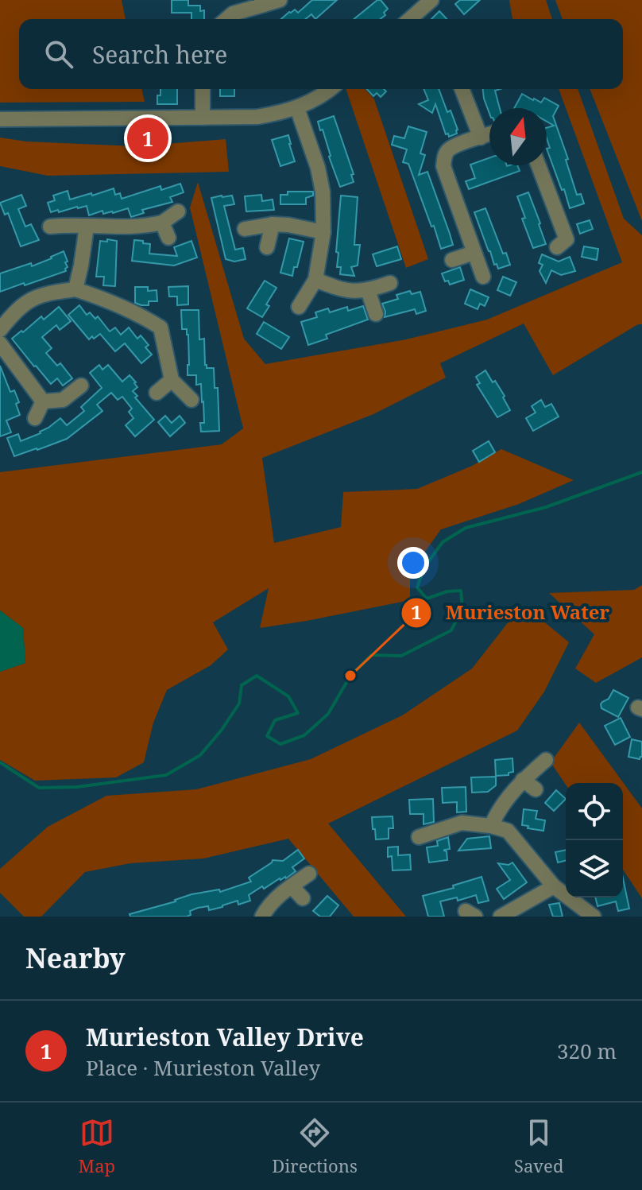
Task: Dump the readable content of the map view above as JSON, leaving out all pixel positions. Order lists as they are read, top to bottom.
{
  "places": ["Murieston Water"],
  "north": "top",
  "page": {
    "search": "Search here",
    "pins": "1",
    "heading": "Nearby",
    "list": [
      {
        "mark": "1",
        "name": "Murieston Valley Drive",
        "note": "Place · Murieston Valley",
        "value": "320 m"
      }
    ],
    "nav": ["Map", "Directions", "Saved"]
  }
}
